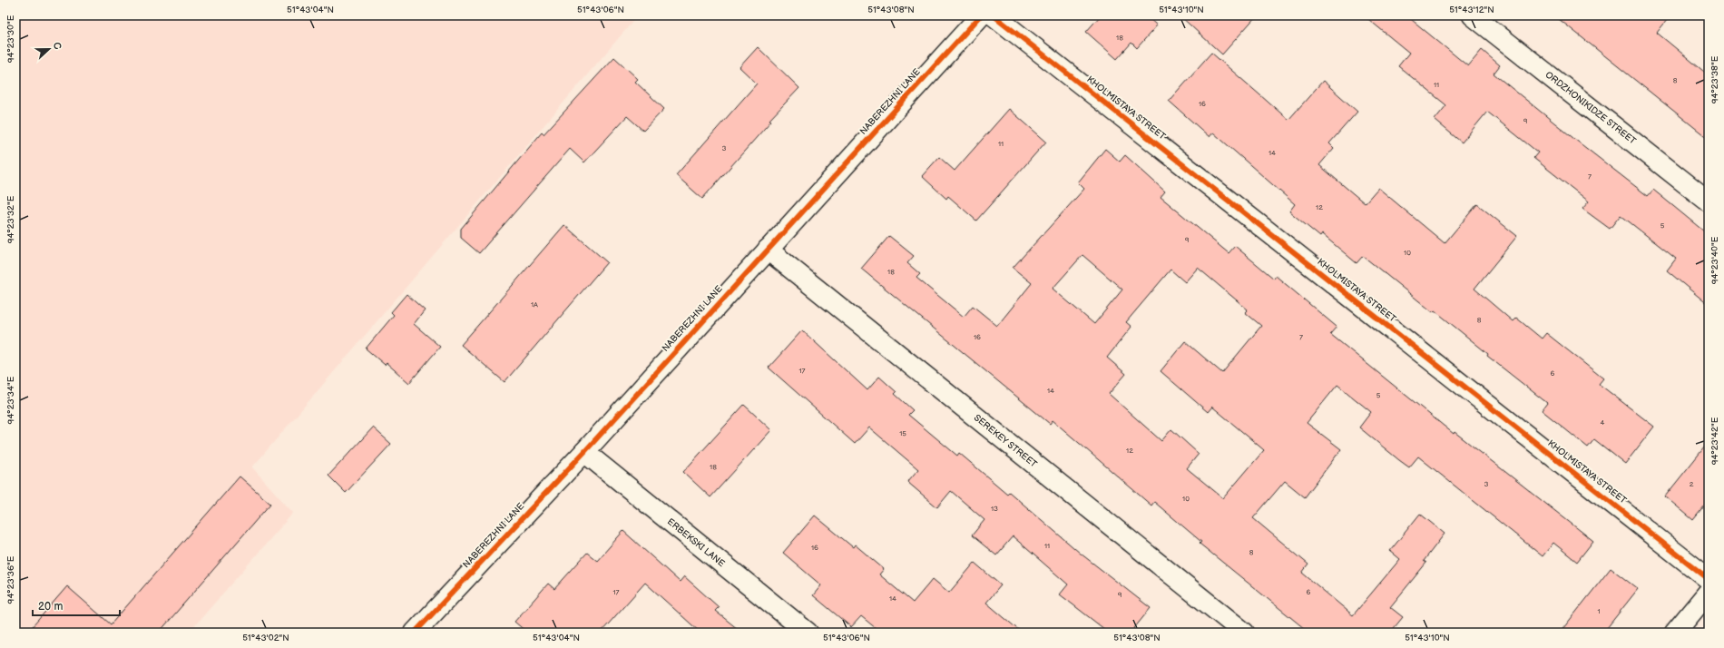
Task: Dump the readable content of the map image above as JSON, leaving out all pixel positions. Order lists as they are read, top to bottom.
{
  "streets": {
    "street": [
      "NABEREZHNI LANE",
      "KHOLMISTAYA STREET",
      "ORDZHONIKIDZE STREET",
      "SEREKEY STREET",
      "ERBEKSKI LANE"
    ]
  },
  "crossings": [
    ["NABEREZHNI LANE", "SEREKEY STREET"],
    ["NABEREZHNI LANE", "ERBEKSKI LANE"]
  ],
  "house_numbers": [
    "18",
    "8",
    "11",
    "16",
    "9",
    "11",
    "3",
    "14",
    "7",
    "12",
    "5",
    "9",
    "10",
    "18",
    "1А",
    "8",
    "16",
    "7",
    "17",
    "6",
    "14",
    "5",
    "4",
    "15",
    "12",
    "18",
    "3",
    "2",
    "10",
    "13",
    "11",
    "16",
    "8",
    "17",
    "6",
    "9",
    "14",
    "1"
  ],
  "scale_bar": "20 m",
  "north": "right",
  "coordinates": [
    "51°43'04\"N",
    "51°43'06\"N",
    "51°43'08\"N",
    "51°43'10\"N",
    "51°43'12\"N",
    "94°23'30\"E",
    "94°23'38\"E",
    "94°23'32\"E",
    "94°23'40\"E",
    "94°23'34\"E",
    "94°23'42\"E",
    "94°23'36\"E",
    "51°43'02\"N"
  ]
}
